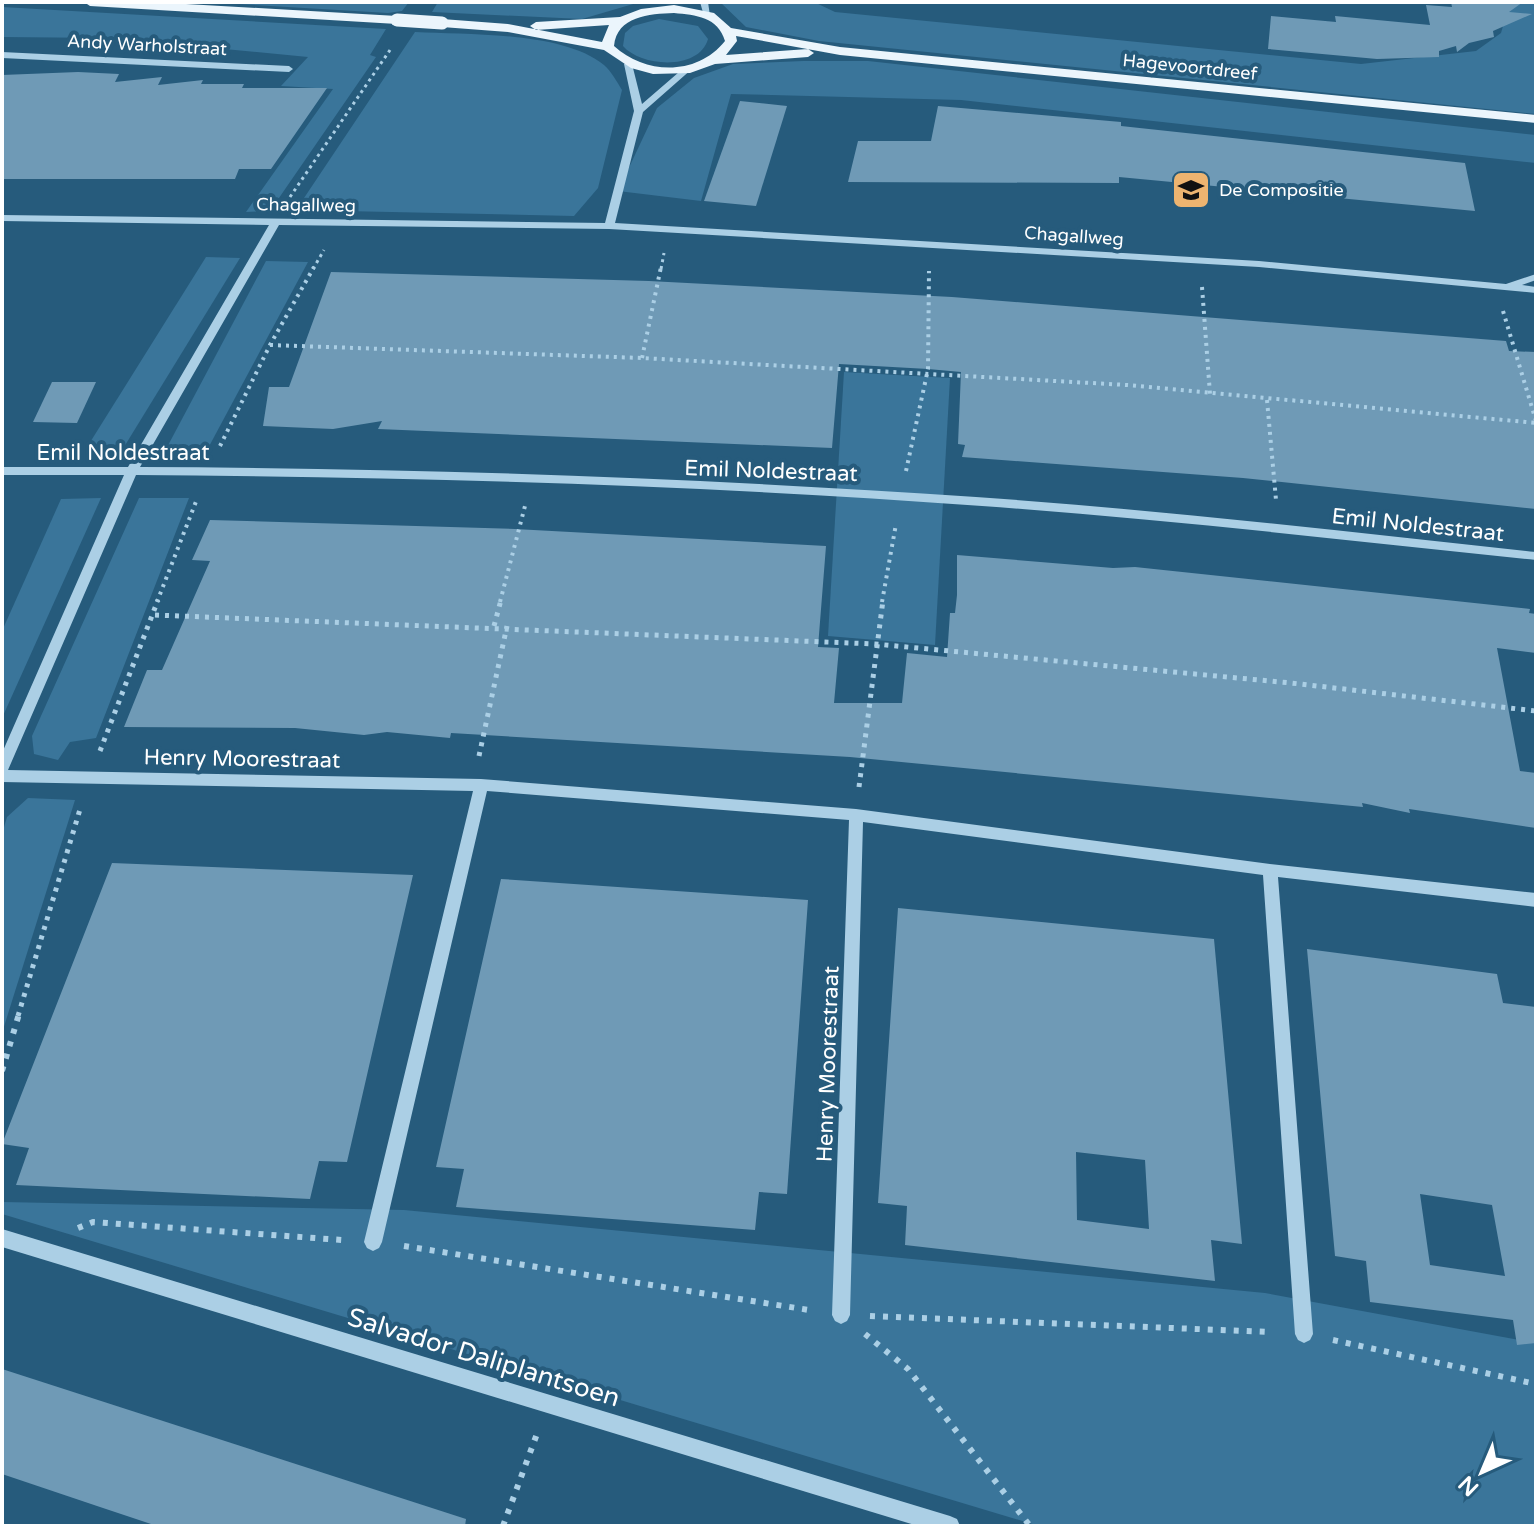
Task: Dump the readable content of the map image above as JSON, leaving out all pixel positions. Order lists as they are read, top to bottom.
{
  "streets": {
    "main road": ["Hagevoortdreef"],
    "street": [
      "Andy Warholstraat",
      "Chagallweg",
      "Emil Noldestraat",
      "Henry Moorestraat",
      "Salvador Daliplantsoen"
    ]
  },
  "places": {
    "school or university": ["De Compositie"]
  },
  "north": "bottom left"
}
